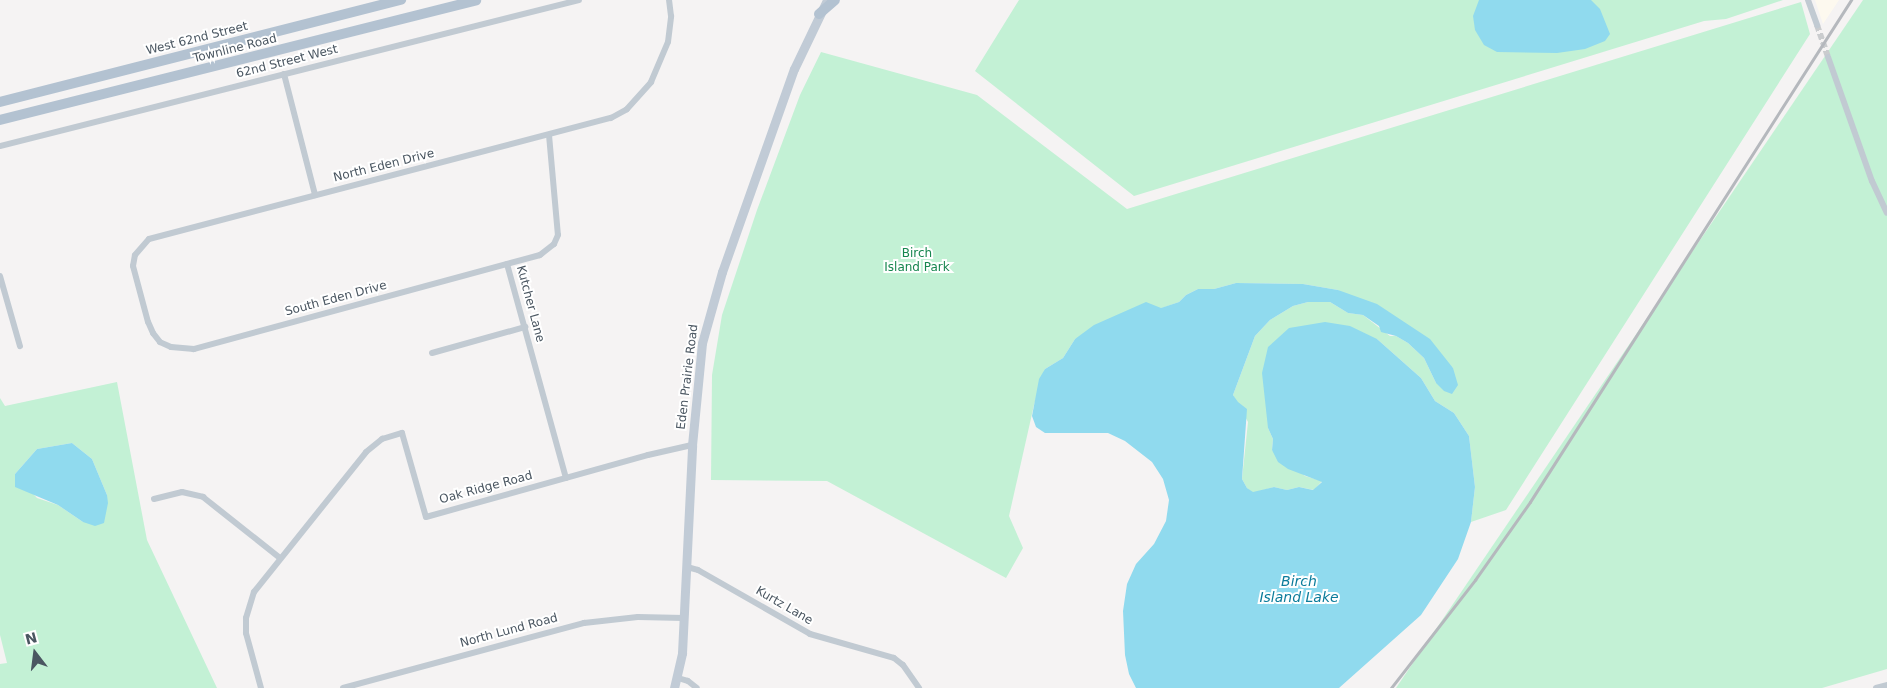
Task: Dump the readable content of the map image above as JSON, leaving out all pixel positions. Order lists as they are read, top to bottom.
{
  "streets": {
    "main road": ["West 62nd Street", "Townline Road", "Eden Prairie Road"],
    "street": [
      "62nd Street West",
      "North Eden Drive",
      "South Eden Drive",
      "Kutcher Lane",
      "Oak Ridge Road",
      "Kurtz Lane",
      "North Lund Road"
    ]
  },
  "crossings": [
    ["North Eden Drive", "South Eden Drive"],
    ["North Eden Drive", "Kutcher Lane"],
    ["South Eden Drive", "Kutcher Lane"],
    ["Kutcher Lane", "Oak Ridge Road"],
    ["Eden Prairie Road", "Oak Ridge Road"],
    ["Eden Prairie Road", "Kurtz Lane"],
    ["Eden Prairie Road", "North Lund Road"]
  ],
  "water": ["Birch Island Lake"],
  "parks": ["Birch Island Park"],
  "north": "top"
}
